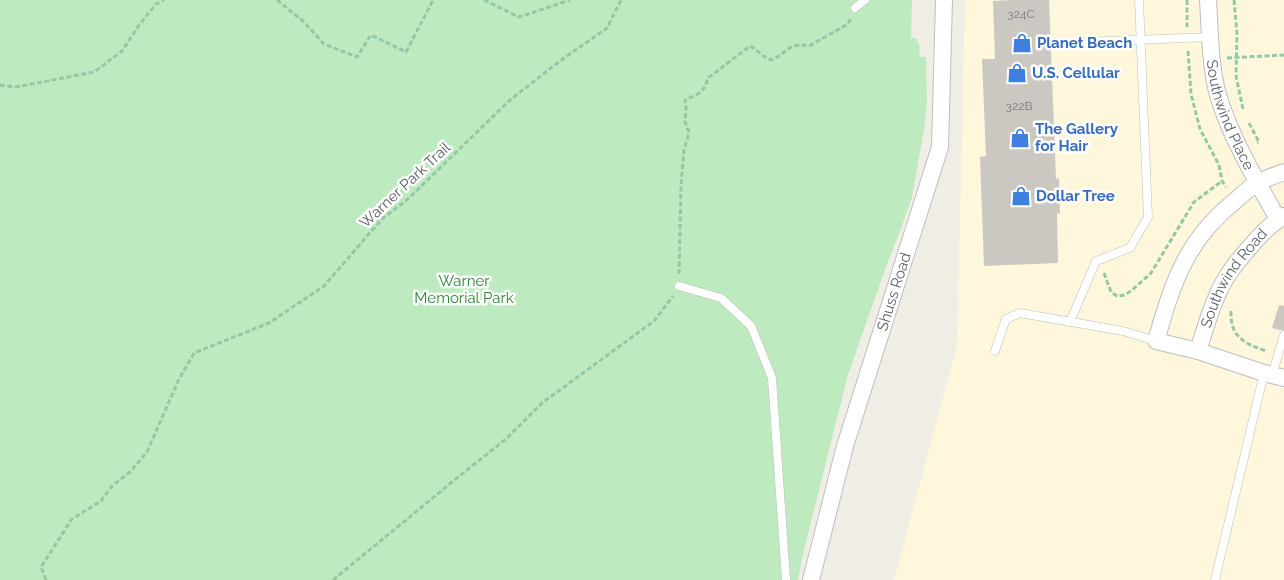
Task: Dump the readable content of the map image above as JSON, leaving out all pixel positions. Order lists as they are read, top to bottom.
{
  "streets": {
    "street": ["Southwind Place", "Southwind Road", "Shuss Road"],
    "path": ["Warner Park Trail"]
  },
  "crossings": [
    ["Southwind Place", "Southwind Road"]
  ],
  "parks": ["Warner Memorial Park"],
  "places": {
    "shop": [
      "Planet Beach",
      "U.S. Cellular",
      "The Gallery for Hair",
      "Dollar Tree"
    ]
  },
  "house_numbers": ["324C", "322B"]
}
